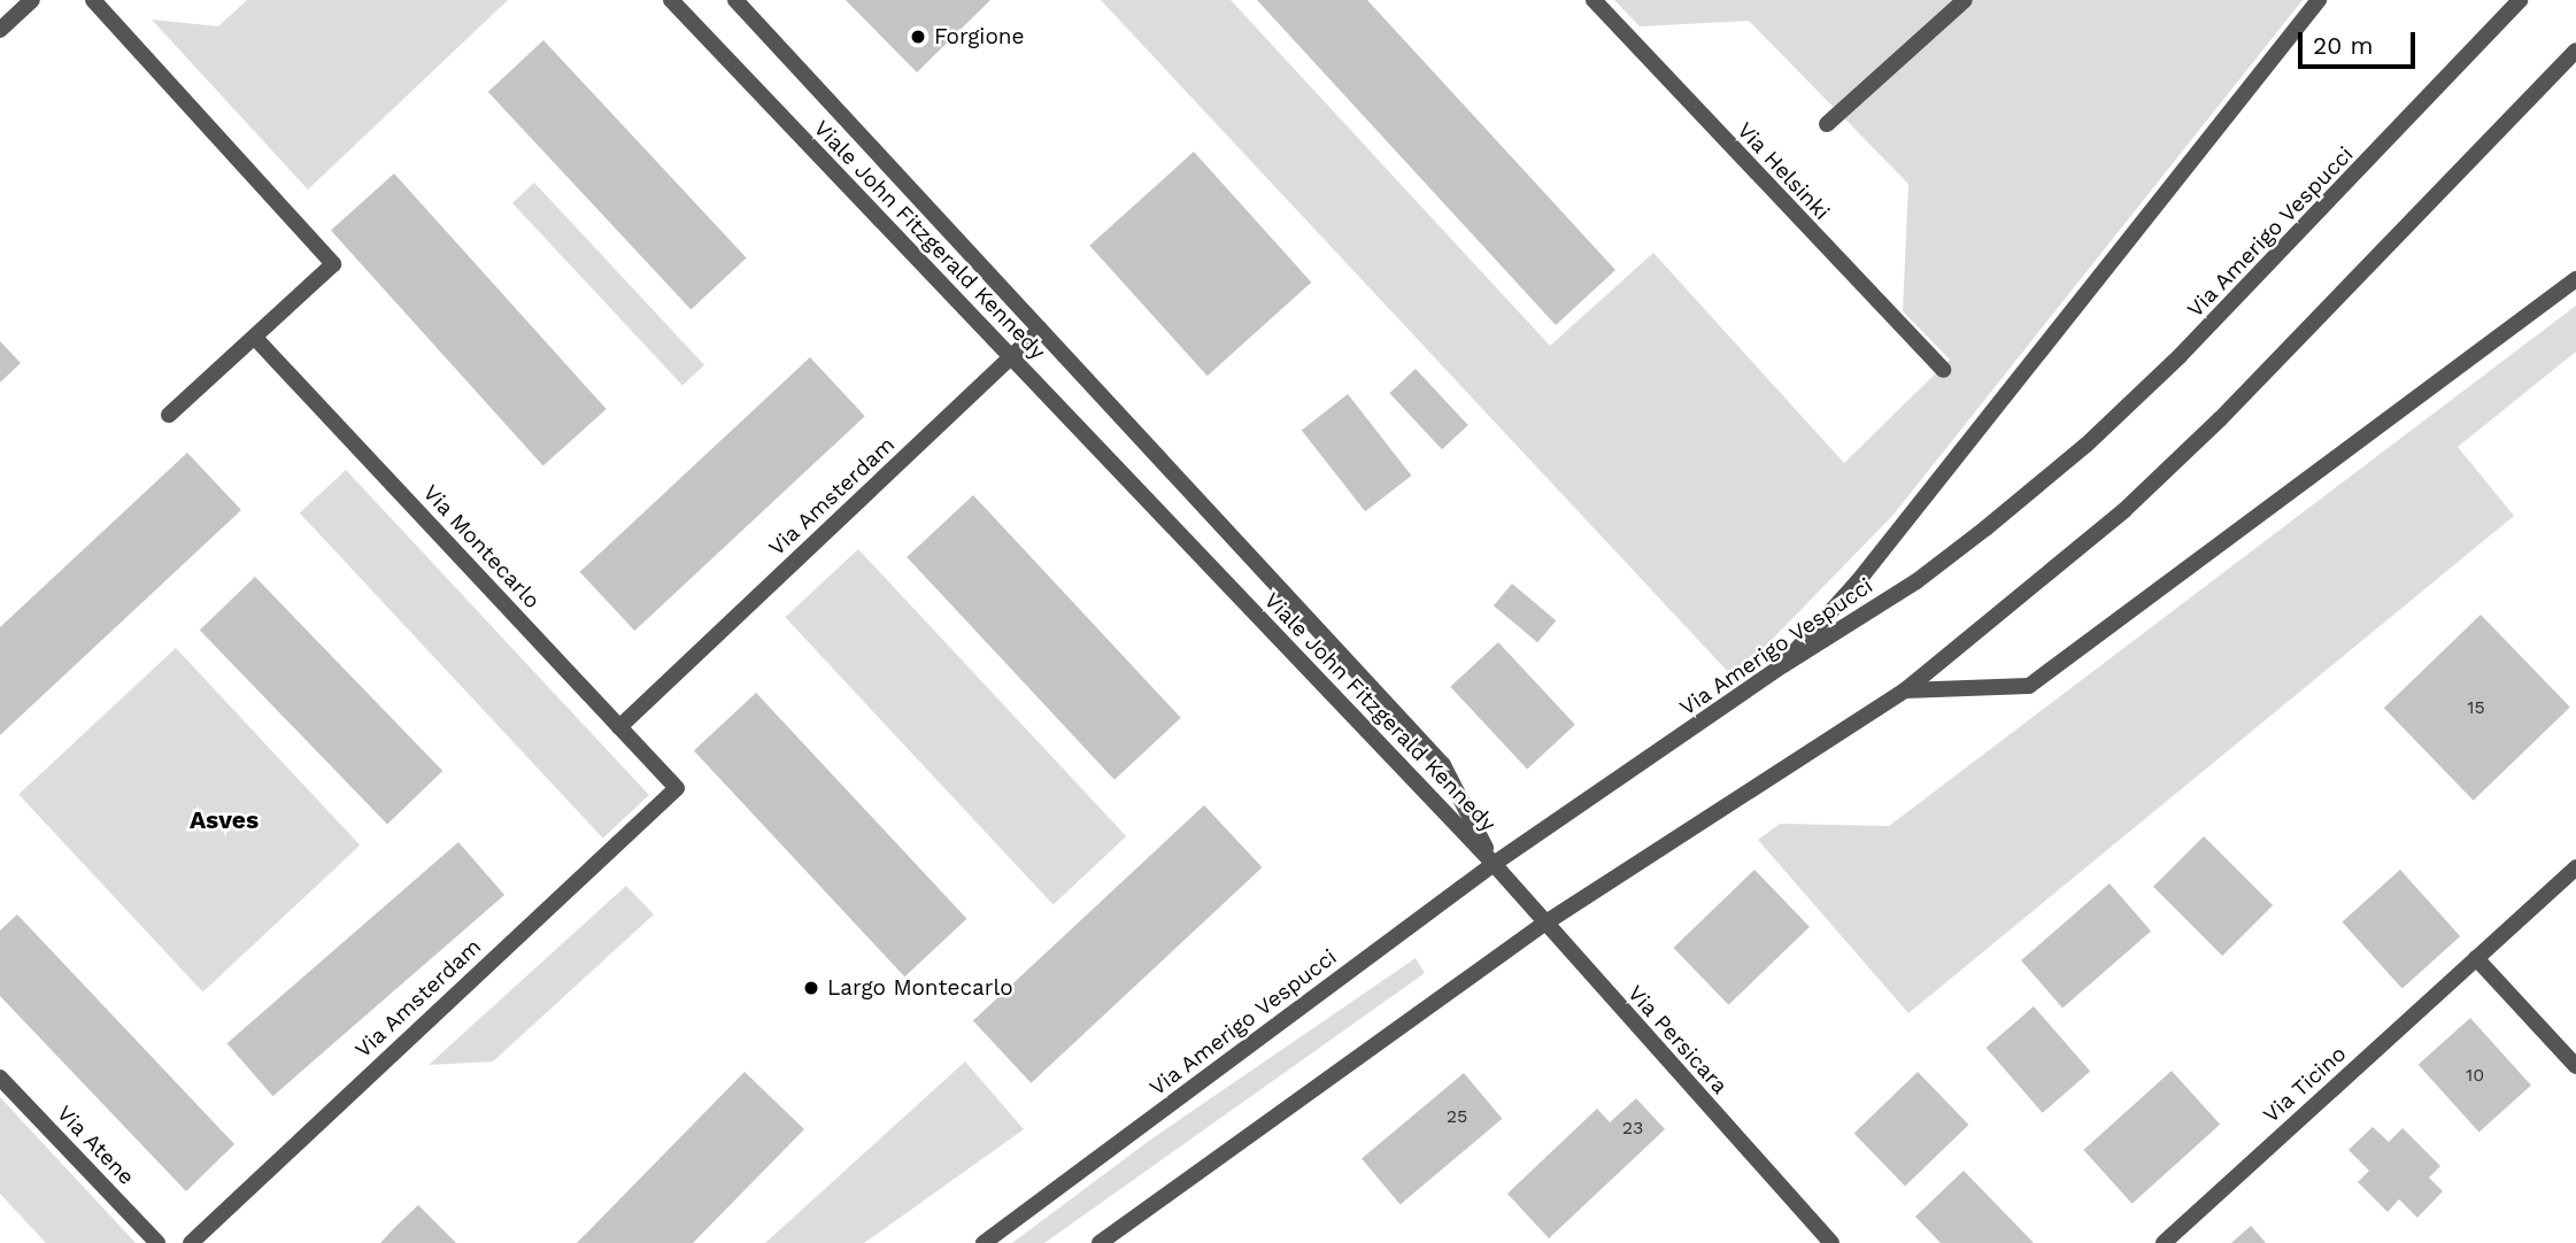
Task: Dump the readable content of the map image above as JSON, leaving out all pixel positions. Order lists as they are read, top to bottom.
{
  "streets": {
    "street": [
      "Via Helsinki",
      "Via Amerigo Vespucci",
      "Viale John Fitzgerald Kennedy",
      "Via Amsterdam",
      "Via Montecarlo",
      "Via Persicara",
      "Via Ticino",
      "Via Atene"
    ]
  },
  "crossings": [
    ["Via Amerigo Vespucci", "Viale John Fitzgerald Kennedy"],
    ["Via Amerigo Vespucci", "Via Persicara"],
    ["Viale John Fitzgerald Kennedy", "Via Amsterdam"],
    ["Viale John Fitzgerald Kennedy", "Via Persicara"],
    ["Via Amsterdam", "Via Montecarlo"]
  ],
  "districts": ["Asves"],
  "places": ["Forgione", "Largo Montecarlo"],
  "house_numbers": [
    "15",
    "10",
    "25",
    "23"
  ],
  "scale_bar": "20 m"
}
